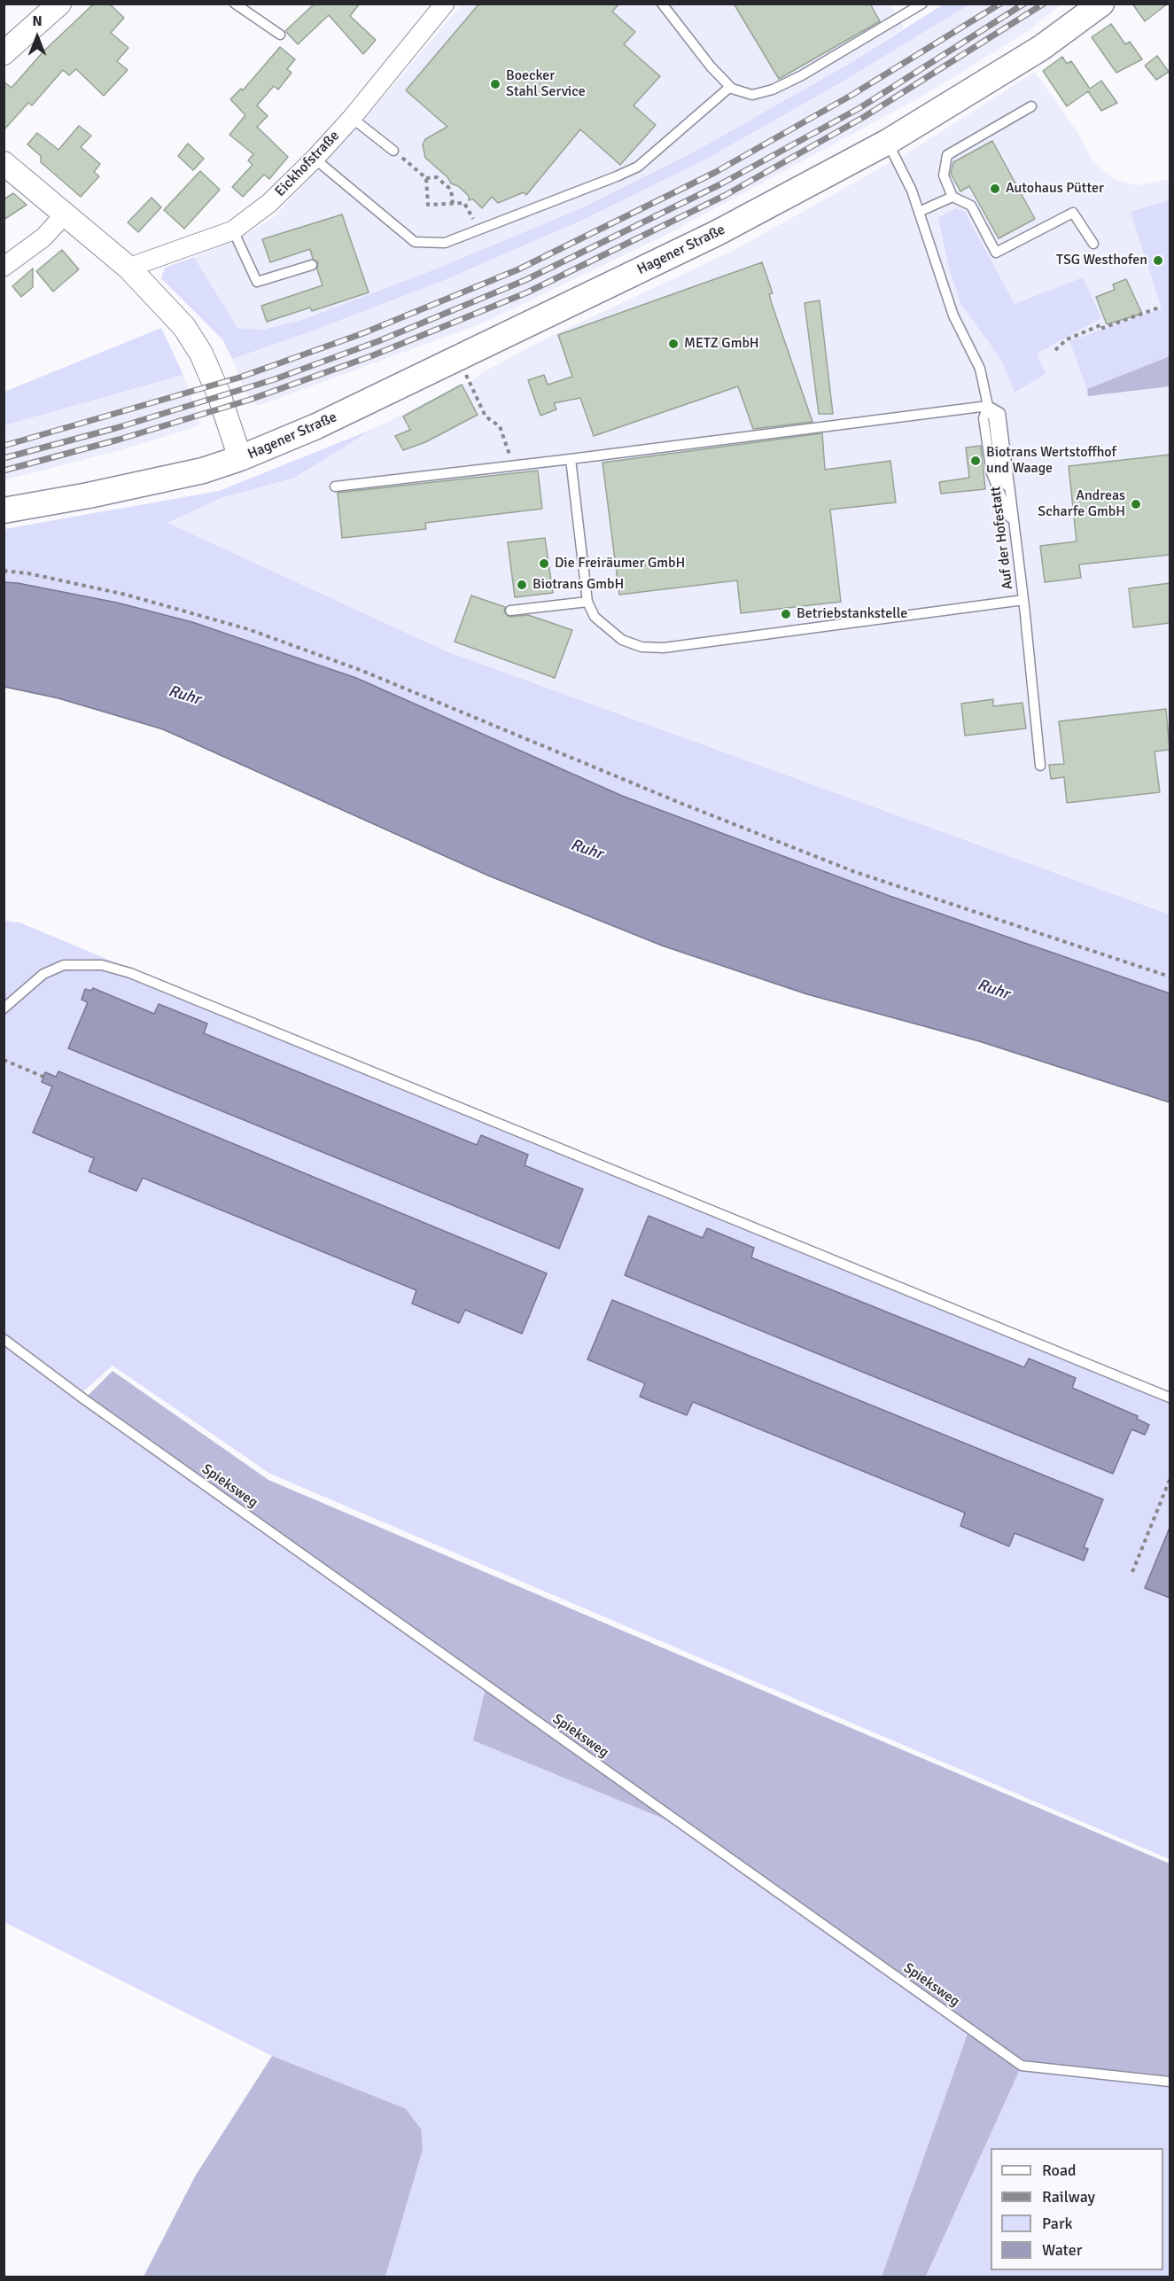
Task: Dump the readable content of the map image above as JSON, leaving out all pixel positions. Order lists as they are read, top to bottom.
{
  "streets": {
    "main road": ["Hagener Straße"],
    "street": ["Eickhofstraße"],
    "lane": ["Auf der Hofestatt", "Spieksweg"]
  },
  "crossings": [
    ["Eickhofstraße", "Hagener Straße"],
    ["Hagener Straße", "Auf der Hofestatt"]
  ],
  "water": ["Ruhr"],
  "places": [
    "Boecker Stahl Service",
    "Autohaus Pütter",
    "TSG Westhofen",
    "METZ GmbH",
    "Biotrans Wertstoffhof und Waage",
    "Andreas Scharfe GmbH",
    "Die Freiräumer GmbH",
    "Biotrans GmbH",
    "Betriebstankstelle"
  ],
  "legend": [
    "Road",
    "Railway",
    "Park",
    "Water"
  ],
  "north": "top"
}
